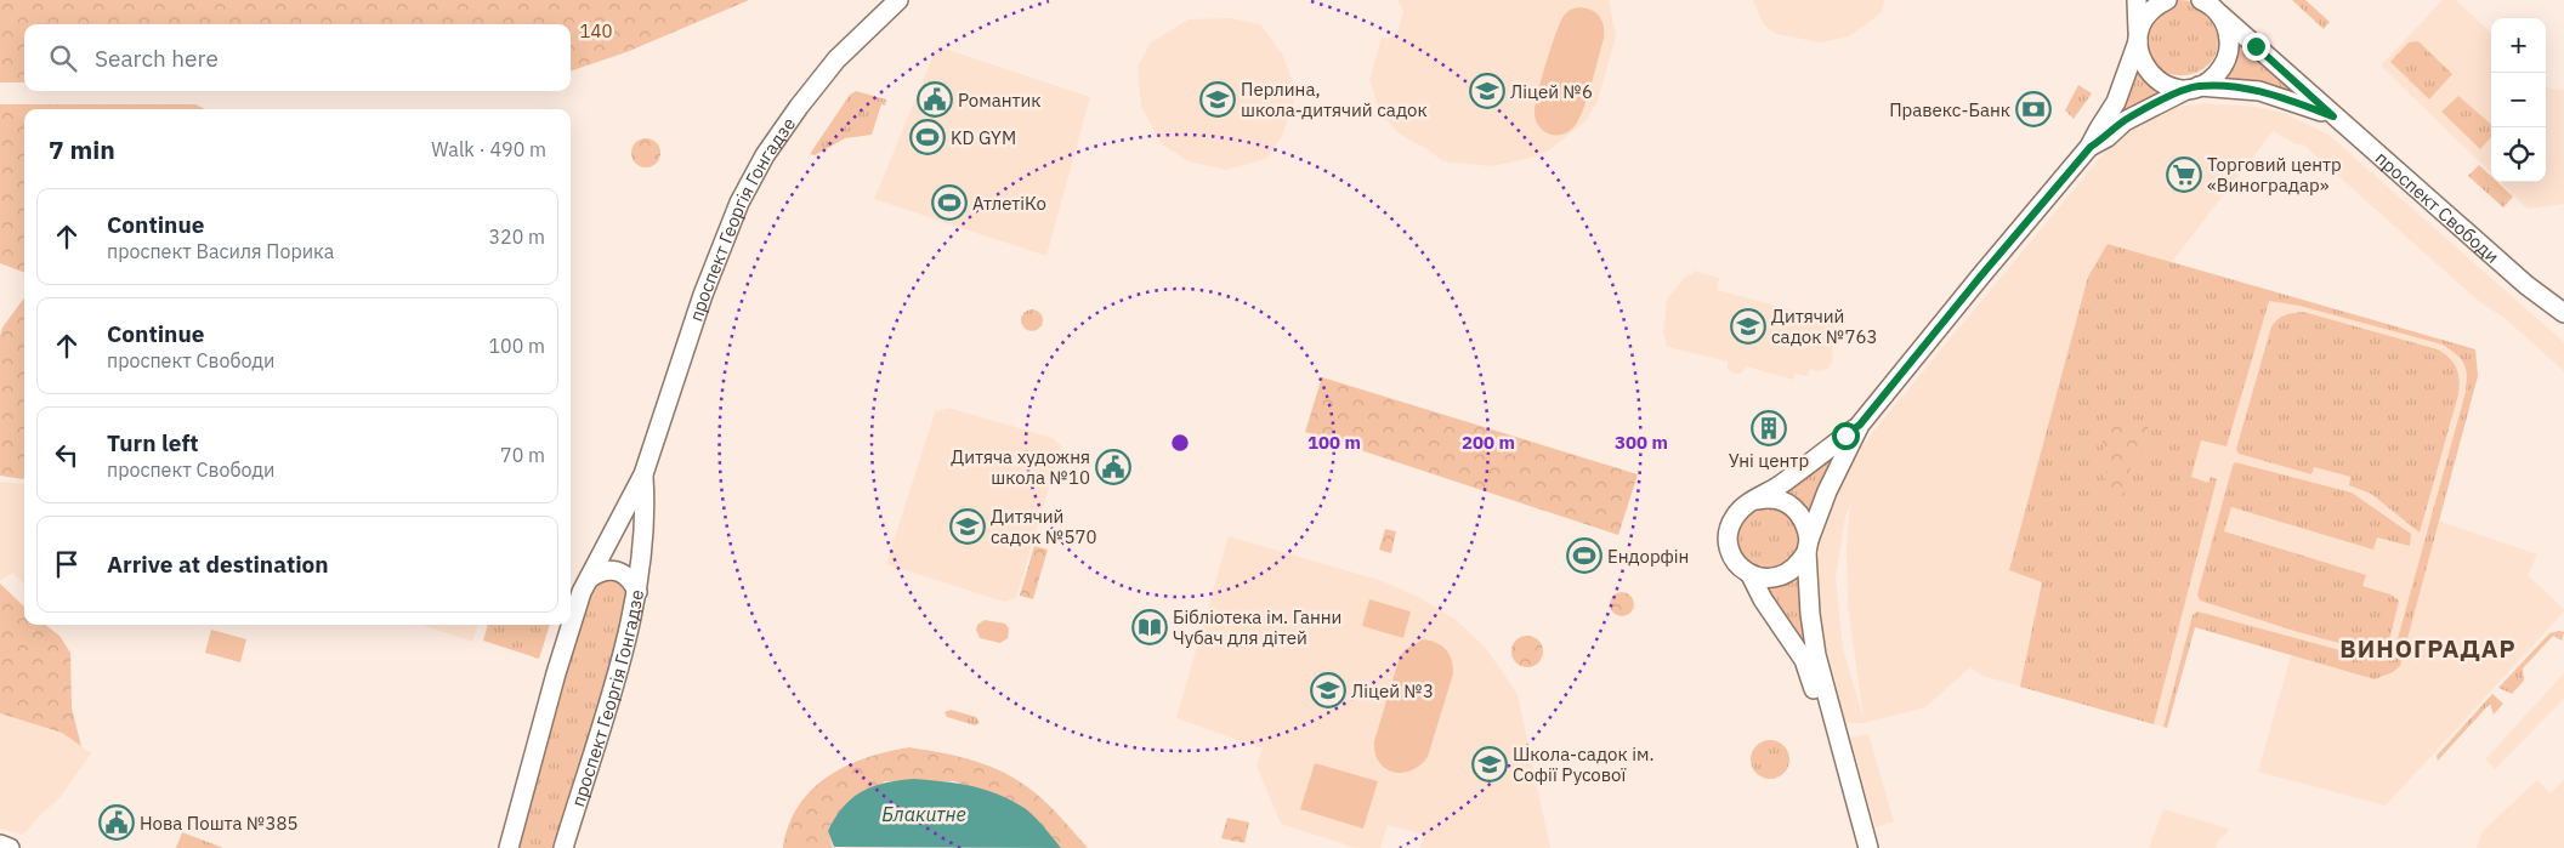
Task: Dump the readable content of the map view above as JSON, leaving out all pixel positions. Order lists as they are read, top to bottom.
{
  "streets": {
    "street": ["проспект Свободи", "проспект Георгія Гонгадзе"]
  },
  "districts": ["ВИНОГРАДАР"],
  "water": ["Блакитне"],
  "parks": ["140"],
  "places": {
    "school or university": [
      "Ліцей №6",
      "Перлина, школа-дитячий садок",
      "Дитячий садок №763",
      "Дитячий садок №570",
      "Ліцей №3",
      "Школа-садок ім. Софії Русової"
    ],
    "public building": ["Романтик", "Дитяча художня школа №10", "Нова Пошта №385"],
    "bank": ["Правекс-Банк"],
    "sports": ["KD GYM", "АтлетіКо", "Ендорфін"],
    "supermarket": ["Торговий центр «Виноградар»"],
    "building": ["Уні центр"],
    "library": ["Бібліотека ім. Ганни Чубач для дітей"]
  },
  "page": {
    "map_buttons": ["+", "−"],
    "search": "Search here",
    "heading": ["7 min", "Walk · 490 m"],
    "list": [
      ["Continue", "проспект Василя Порика", "320 m"],
      ["Continue", "проспект Свободи", "100 m"],
      ["Turn left", "проспект Свободи", "70 m"],
      "Arrive at destination"
    ]
  },
  "rings": ["100 m", "200 m", "300 m"]
}
